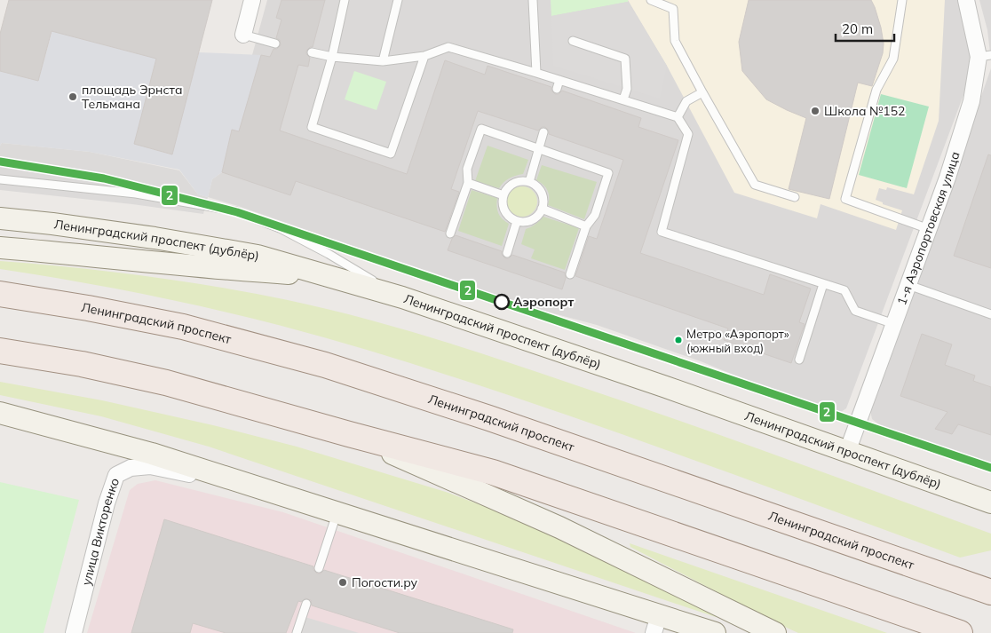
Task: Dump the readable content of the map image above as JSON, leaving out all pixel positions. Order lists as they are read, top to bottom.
{
  "streets": {
    "main road": ["Ленинградский проспект (дублёр)", "Ленинградский проспект"],
    "street": ["1-я Аэропортовская улица", "улица Викторенко"]
  },
  "crossings": [
    ["1-я Аэропортовская улица", "Ленинградский проспект (дублёр)"]
  ],
  "places": [
    "площадь Эрнста Тельмана",
    "Школа №152",
    "Аэропорт",
    "Метро «Аэропорт» (южный вход)",
    "Погости.ру"
  ],
  "lines": ["transit line 2"],
  "scale_bar": "20 m"
}
